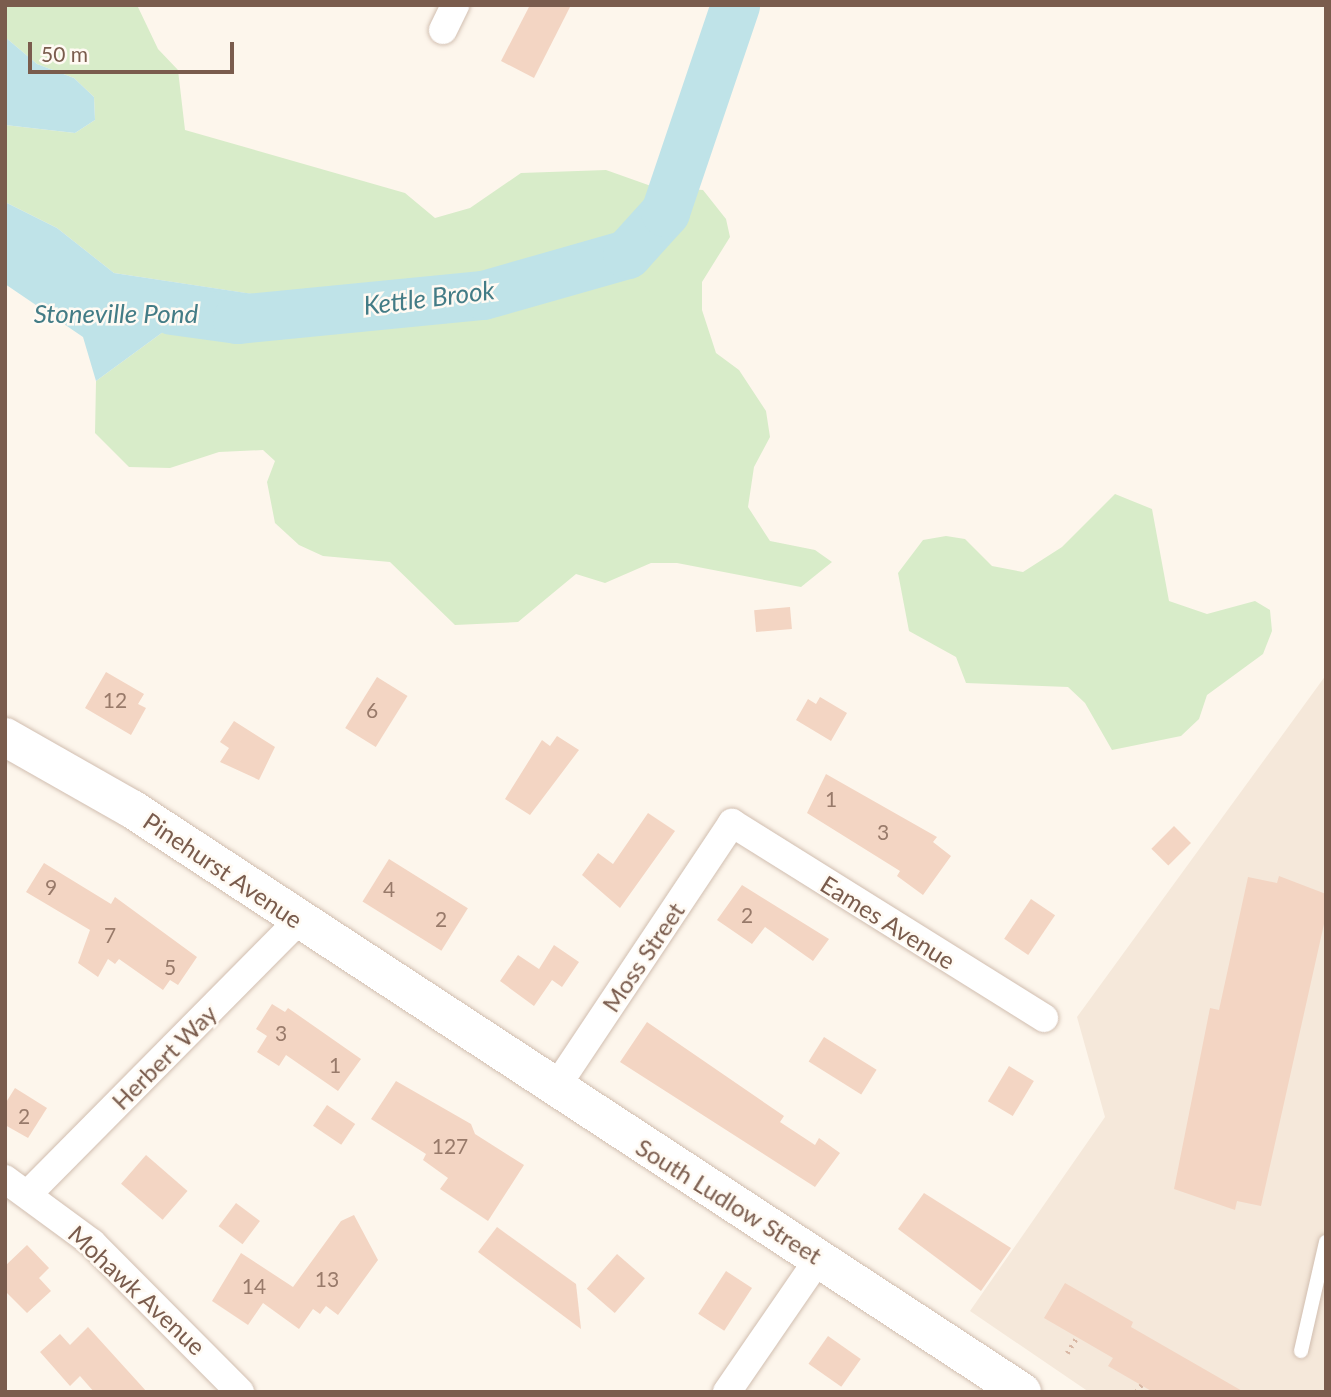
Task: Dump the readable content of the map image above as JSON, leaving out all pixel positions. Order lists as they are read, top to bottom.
{
  "streets": {
    "main road": ["Pinehurst Avenue", "South Ludlow Street"],
    "street": [
      "Eames Avenue",
      "Moss Street",
      "Herbert Way",
      "Mohawk Avenue"
    ]
  },
  "crossings": [
    ["Pinehurst Avenue", "Herbert Way"],
    ["Pinehurst Avenue", "South Ludlow Street"],
    ["Eames Avenue", "Moss Street"],
    ["Moss Street", "South Ludlow Street"],
    ["Herbert Way", "Mohawk Avenue"]
  ],
  "water": ["Kettle Brook", "Stoneville Pond"],
  "house_numbers": [
    "12",
    "6",
    "1",
    "3",
    "9",
    "4",
    "2",
    "2",
    "7",
    "5",
    "3",
    "1",
    "2",
    "127",
    "13",
    "14"
  ],
  "scale_bar": "50 m"
}
